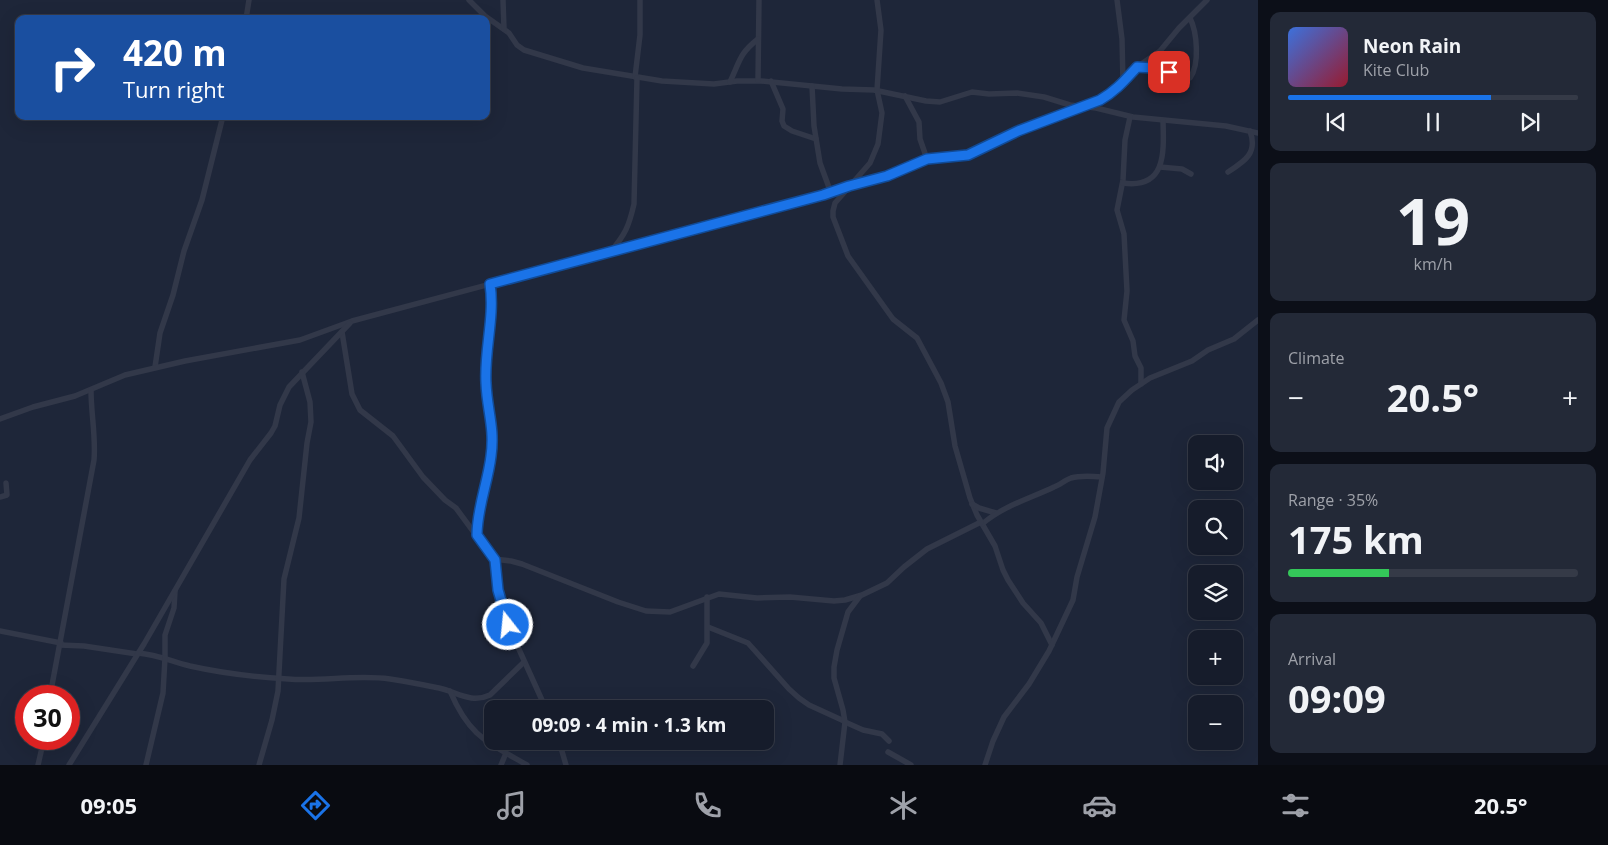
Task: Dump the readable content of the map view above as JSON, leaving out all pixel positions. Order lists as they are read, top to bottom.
{
  "page": {
    "turn": ["420 m", "Turn right"],
    "song": ["Neon Rain", "Kite Club"],
    "tile": [
      ["19", "km/h"],
      "Climate",
      ["Range · 35%", "175 km"],
      ["Arrival", "09:09"]
    ],
    "heat": ["−", "20.5°", "+"],
    "map_buttons": ["+", "−"],
    "limit": "30",
    "trip": "09:09 · 4 min · 1.3 km",
    "tabs": ["09:05", "20.5°"]
  }
}
